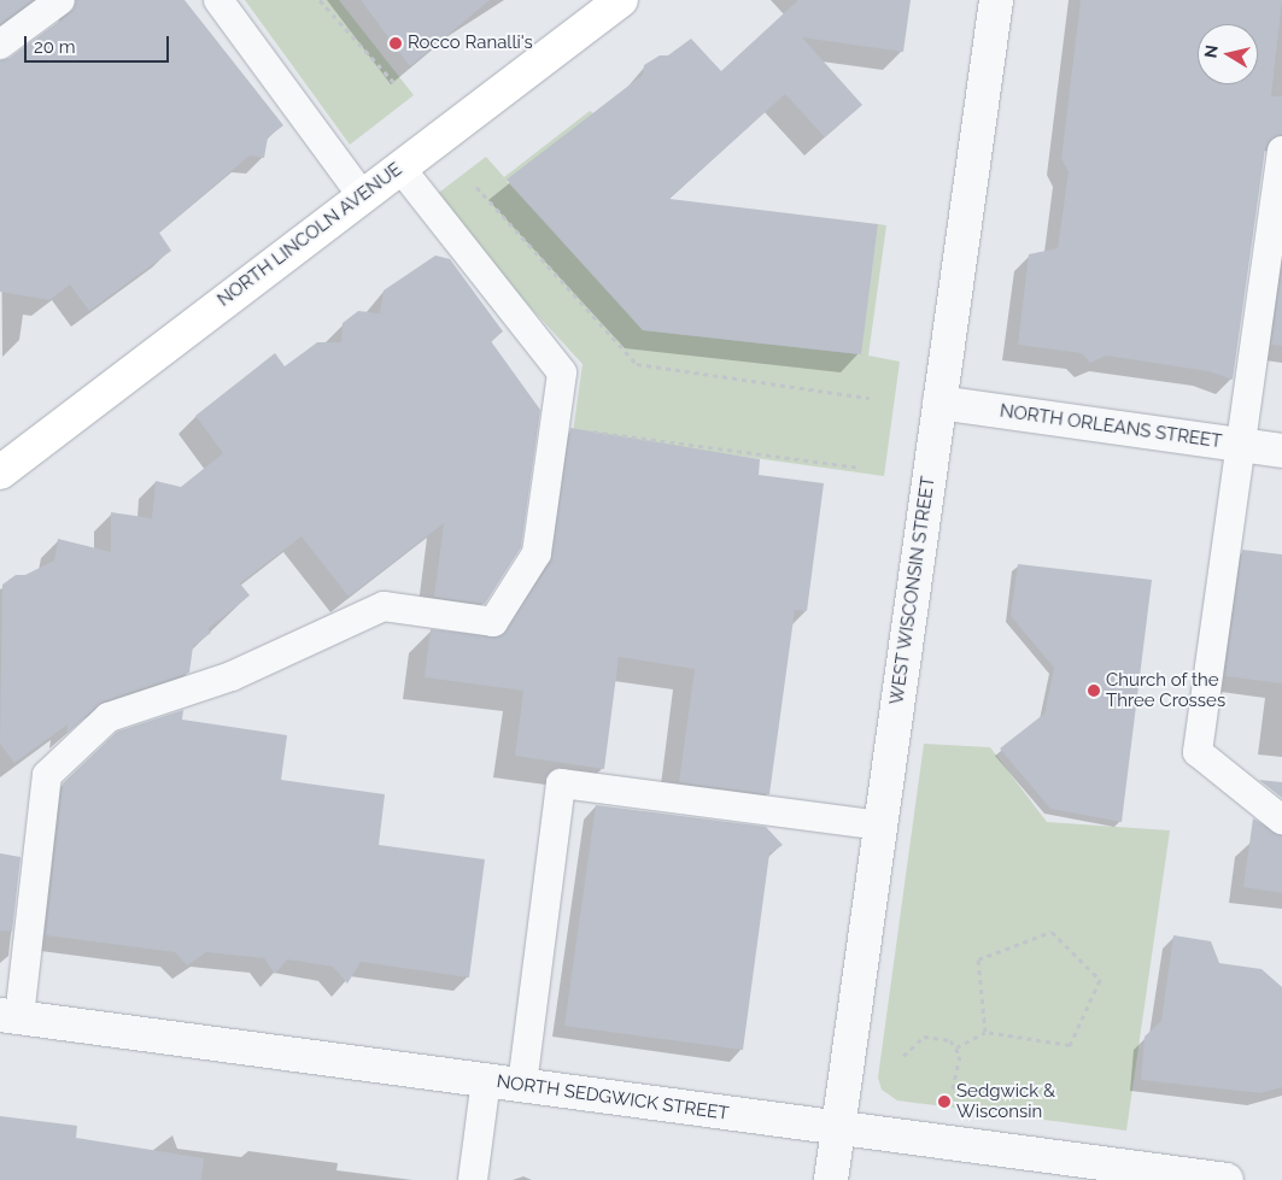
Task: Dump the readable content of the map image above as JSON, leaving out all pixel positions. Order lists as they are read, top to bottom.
{
  "streets": {
    "main road": ["NORTH LINCOLN AVENUE"],
    "street": ["NORTH ORLEANS STREET", "WEST WISCONSIN STREET", "NORTH SEDGWICK STREET"]
  },
  "crossings": [
    ["NORTH ORLEANS STREET", "WEST WISCONSIN STREET"],
    ["WEST WISCONSIN STREET", "NORTH SEDGWICK STREET"]
  ],
  "places": ["Rocco Ranalli's", "Church of the Three Crosses", "Sedgwick & Wisconsin"],
  "scale_bar": "20 m",
  "north": "left"
}
